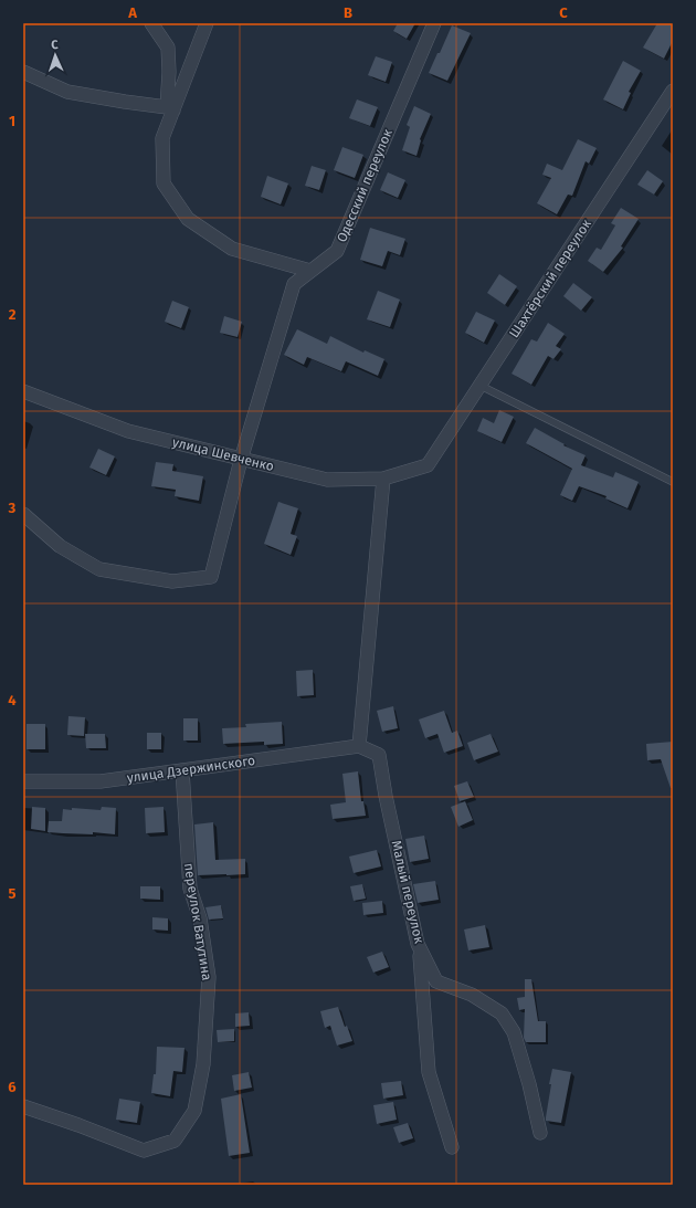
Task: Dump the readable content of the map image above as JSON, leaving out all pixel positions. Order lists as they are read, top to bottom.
{
  "streets": {
    "street": [
      "Одесский переулок",
      "Шахтёрский переулок",
      "улица Шевченко",
      "улица Дзержинского",
      "Малый переулок",
      "переулок Ватутина"
    ]
  },
  "crossings": [
    ["Одесский переулок", "улица Шевченко"],
    ["Шахтёрский переулок", "улица Шевченко"],
    ["улица Дзержинского", "Малый переулок"],
    ["улица Дзержинского", "переулок Ватутина"]
  ],
  "north": "top",
  "grid": {
    "columns": ["A", "B", "C"],
    "rows": [
      "1",
      "2",
      "3",
      "4",
      "5",
      "6"
    ]
  }
}
